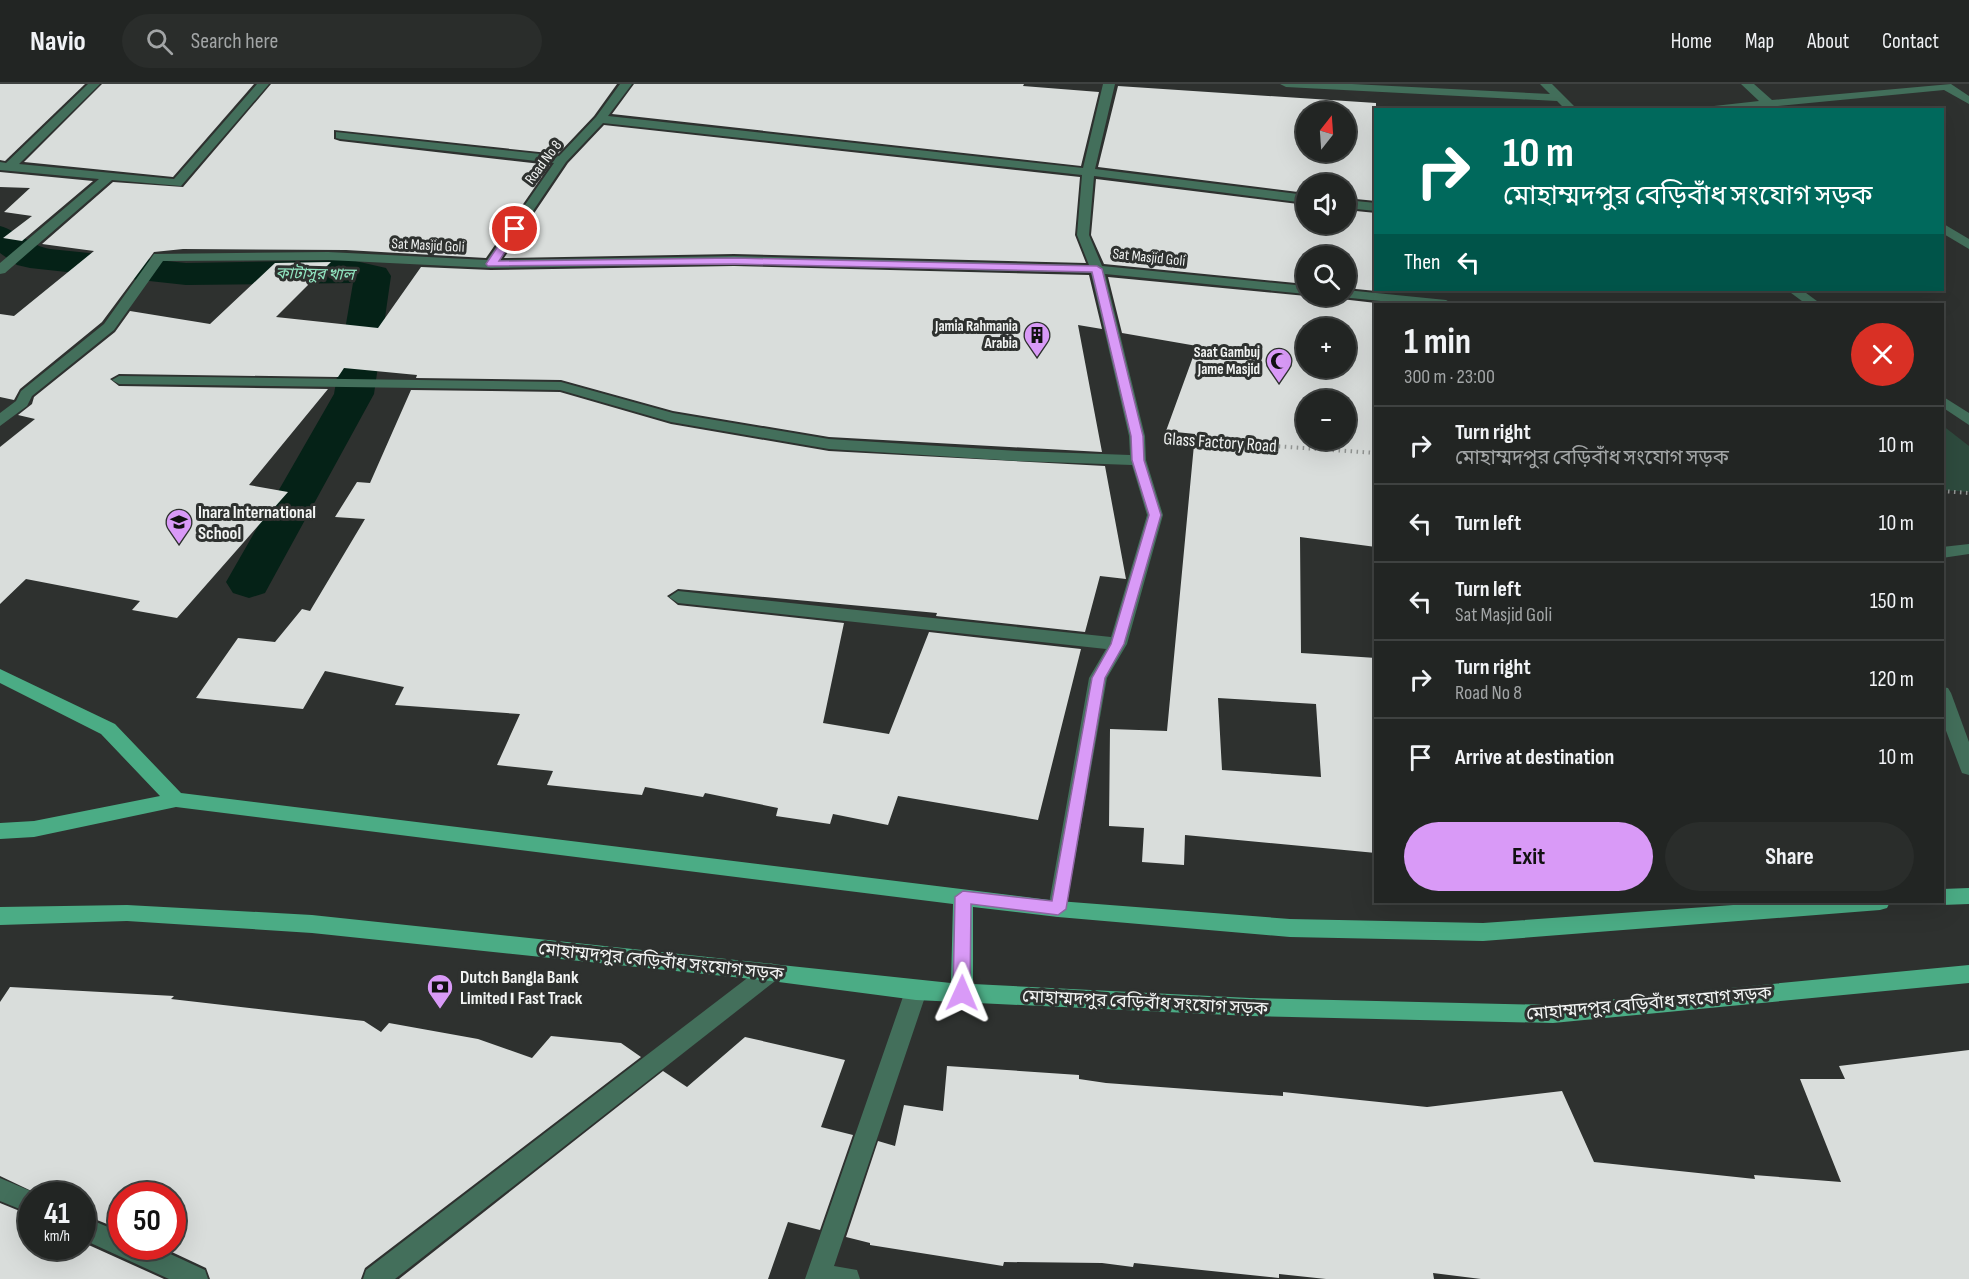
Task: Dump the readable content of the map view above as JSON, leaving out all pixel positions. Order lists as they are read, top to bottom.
{
  "streets": {
    "main road": ["মোহাম্মদপুর বেড়িবাঁধ সংযোগ সড়ক"],
    "street": ["Road No 8", "Sat Masjid Goli"],
    "path": ["Glass Factory Road"]
  },
  "crossings": [
    ["Road No 8", "Sat Masjid Goli"]
  ],
  "water": ["কাটাসুর খাল"],
  "places": {
    "building": ["Jamia Rahmania Arabia"],
    "mosque": ["Saat Gambuj Jame Masjid"],
    "school or university": ["Inara International School"],
    "bank": ["Dutch Bangla Bank Limited। Fast Track"]
  },
  "north": "top",
  "page": {
    "header": "Navio",
    "search": "Search here",
    "nav": [
      "Home",
      "Map",
      "About",
      "Contact"
    ],
    "map_buttons": ["+", "−"],
    "turn": ["10 m", "মোহাম্মদপুর বেড়িবাঁধ সংযোগ সড়ক"],
    "then": "Then",
    "heading": ["1 min", "300 m · 23:00"],
    "list": [
      {
        "name": "Turn right",
        "note": "মোহাম্মদপুর বেড়িবাঁধ সংযোগ সড়ক",
        "value": "10 m"
      },
      {
        "name": "Turn left",
        "value": "10 m"
      },
      {
        "name": "Turn left",
        "note": "Sat Masjid Goli",
        "value": "150 m"
      },
      {
        "name": "Turn right",
        "note": "Road No 8",
        "value": "120 m"
      },
      {
        "name": "Arrive at destination",
        "value": "10 m"
      }
    ],
    "buttons": ["Exit", "Share"],
    "speed": "41 km/h",
    "limit": "50"
  }
}
